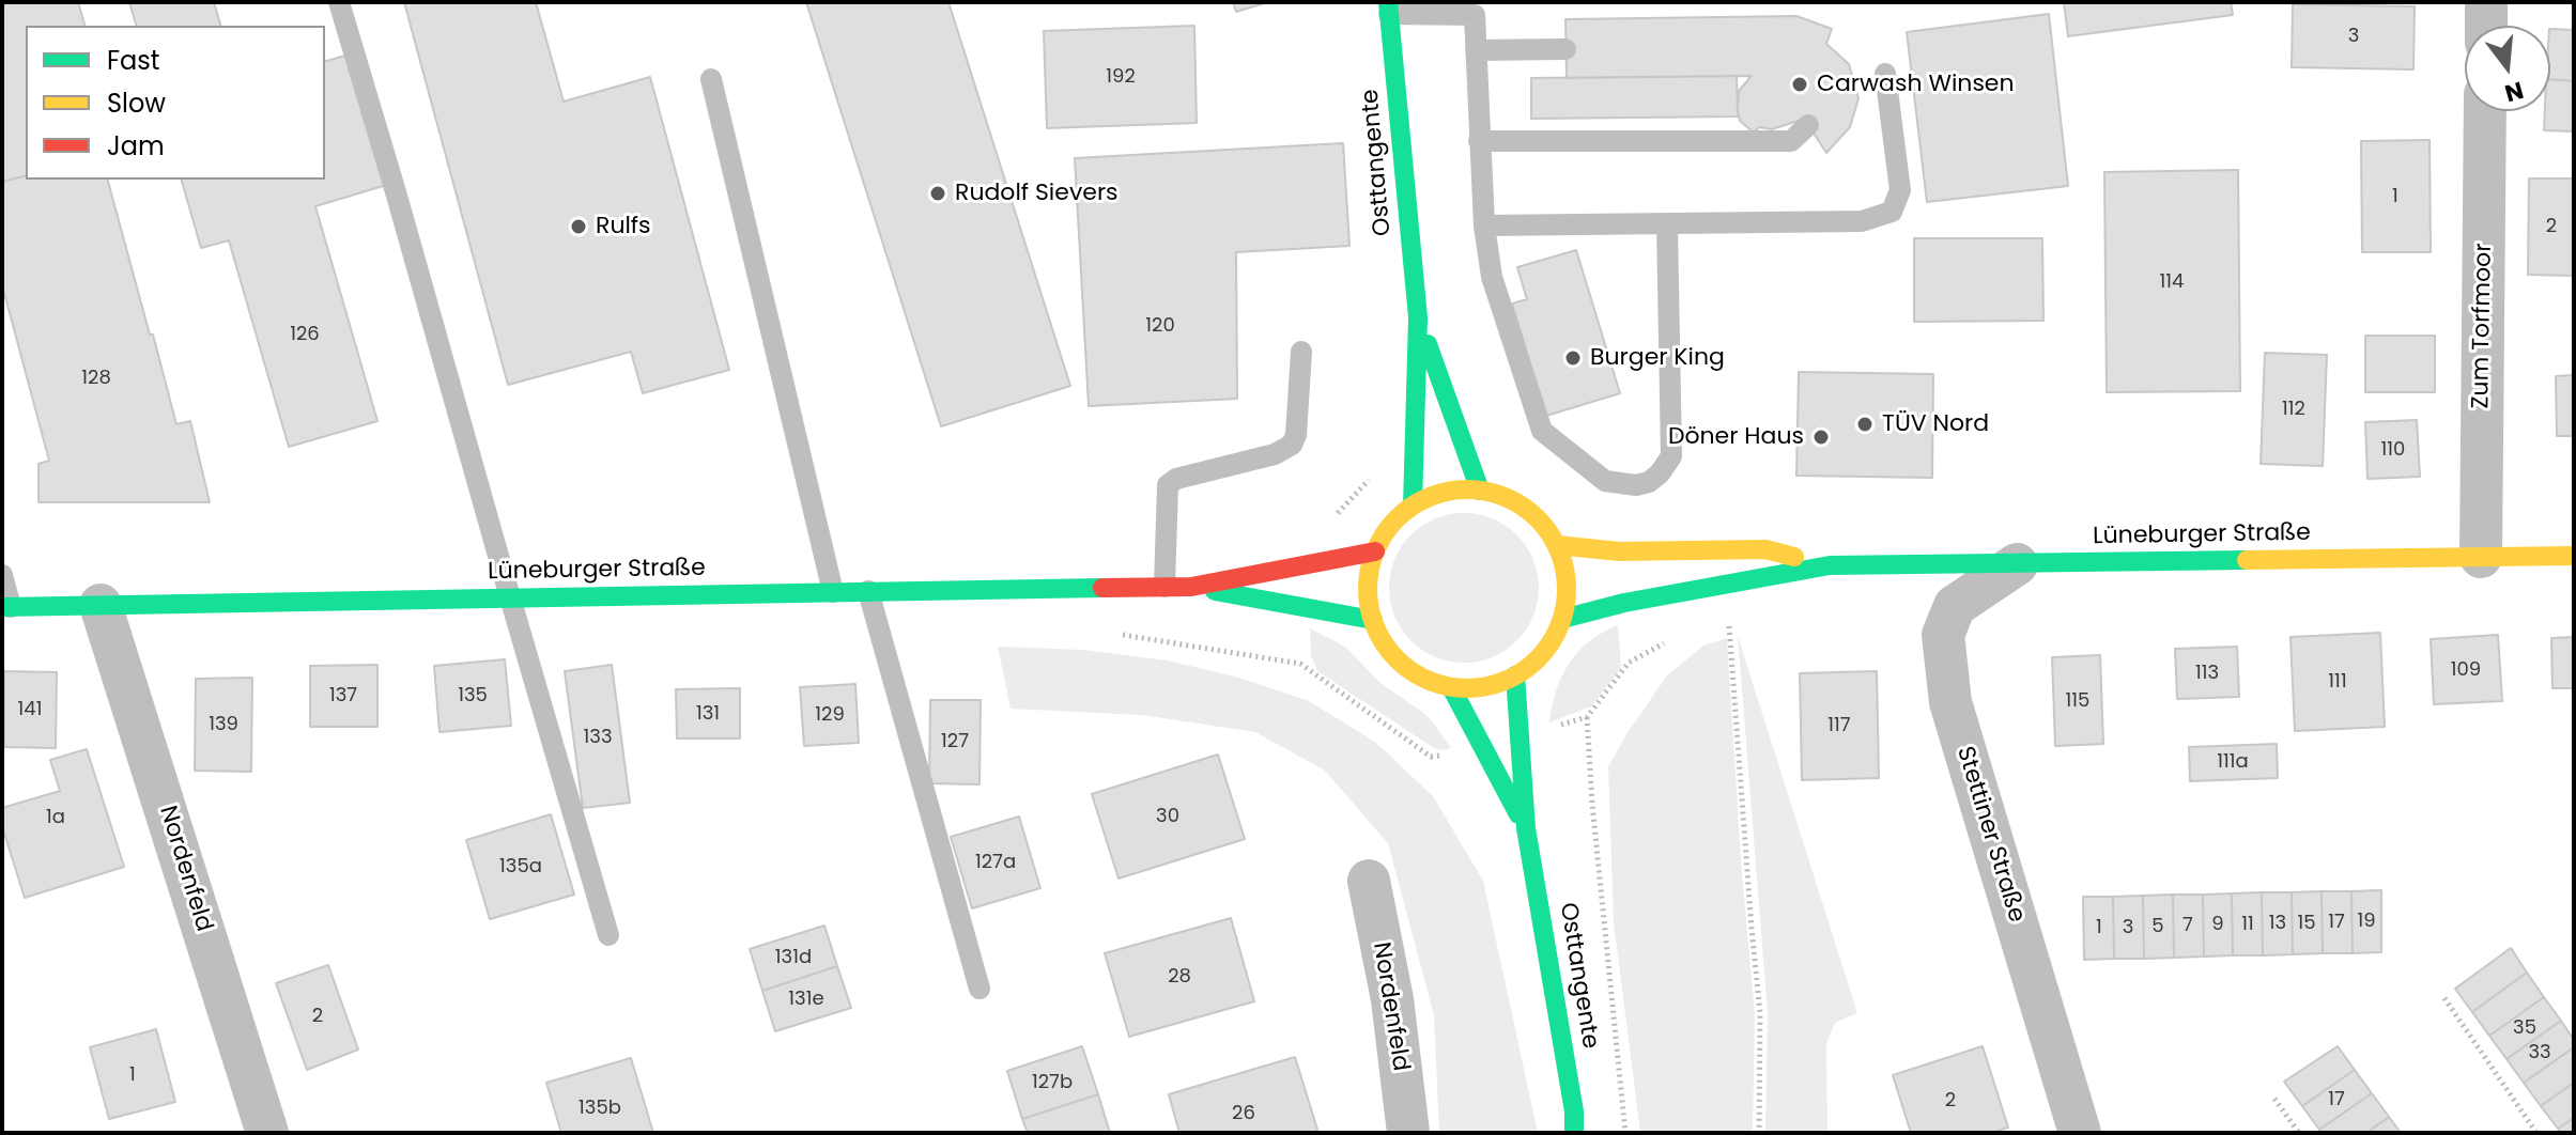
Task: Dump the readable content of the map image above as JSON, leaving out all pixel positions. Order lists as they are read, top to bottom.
{
  "streets": {
    "main road": ["Osttangente", "Lüneburger Straße"],
    "street": ["Zum Torfmoor", "Stettiner Straße", "Nordenfeld"]
  },
  "crossings": [
    ["Osttangente", "Lüneburger Straße"],
    ["Zum Torfmoor", "Lüneburger Straße"],
    ["Lüneburger Straße", "Stettiner Straße"],
    ["Lüneburger Straße", "Nordenfeld"]
  ],
  "places": [
    "Carwash Winsen",
    "Rudolf Sievers",
    "Rulfs",
    "Burger King",
    "TÜV Nord",
    "Döner Haus"
  ],
  "house_numbers": [
    "3",
    "192",
    "1",
    "2",
    "114",
    "120",
    "126",
    "128",
    "112",
    "110",
    "109",
    "113",
    "111",
    "137",
    "135",
    "115",
    "141",
    "131",
    "129",
    "139",
    "117",
    "133",
    "127",
    "111a",
    "30",
    "1a",
    "127a",
    "135a",
    "19",
    "17",
    "13",
    "15",
    "9",
    "11",
    "7",
    "5",
    "1",
    "3",
    "131d",
    "28",
    "131e",
    "2",
    "35",
    "33",
    "1",
    "127b",
    "17",
    "2",
    "135b",
    "26"
  ],
  "legend": ["Fast", "Slow", "Jam"],
  "north": "bottom"
}
